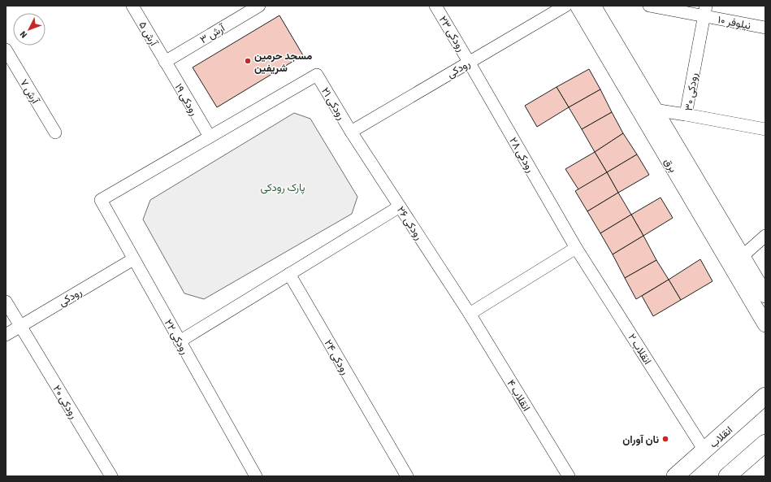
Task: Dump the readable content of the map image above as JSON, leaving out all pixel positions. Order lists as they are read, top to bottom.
{
  "streets": {
    "main road": ["انقلاب"],
    "street": [
      "نیلوفر ۱۰",
      "آرش ۵",
      "آرش ۳",
      "رودکی ۲۳",
      "رودکی",
      "آرش ۷",
      "رودکی ۳۰",
      "رودکی ۱۹",
      "رودکی ۲۱",
      "رودکی ۲۸",
      "برق",
      "رودکی ۲۶",
      "رودکی ۲۲",
      "انقلاب ۲",
      "رودکی ۲۴",
      "انقلاب ۴",
      "رودکی ۲۰"
    ]
  },
  "crossings": [
    ["نیلوفر ۱۰", "رودکی ۳۰"],
    ["آرش ۵", "آرش ۳"],
    ["آرش ۵", "رودکی ۱۹"],
    ["آرش ۳", "رودکی ۱۹"],
    ["رودکی ۲۳", "رودکی"],
    ["رودکی ۲۳", "رودکی ۲۸"],
    ["رودکی", "رودکی ۲۱"],
    ["رودکی", "رودکی ۲۸"],
    ["رودکی", "رودکی ۲۶"],
    ["رودکی", "رودکی ۲۲"],
    ["رودکی", "رودکی ۲۰"],
    ["رودکی ۱۹", "رودکی ۲۱"],
    ["رودکی ۱۹", "رودکی ۲۲"],
    ["رودکی ۲۱", "رودکی ۲۶"],
    ["رودکی ۲۱", "رودکی ۲۲"],
    ["رودکی ۲۸", "انقلاب ۲"],
    ["رودکی ۲۶", "انقلاب ۴"],
    ["انقلاب ۲", "انقلاب"]
  ],
  "parks": ["پارک رودکی"],
  "places": ["مسجد حرمین شریفین", "نان آوران"],
  "north": "bottom left"
}
